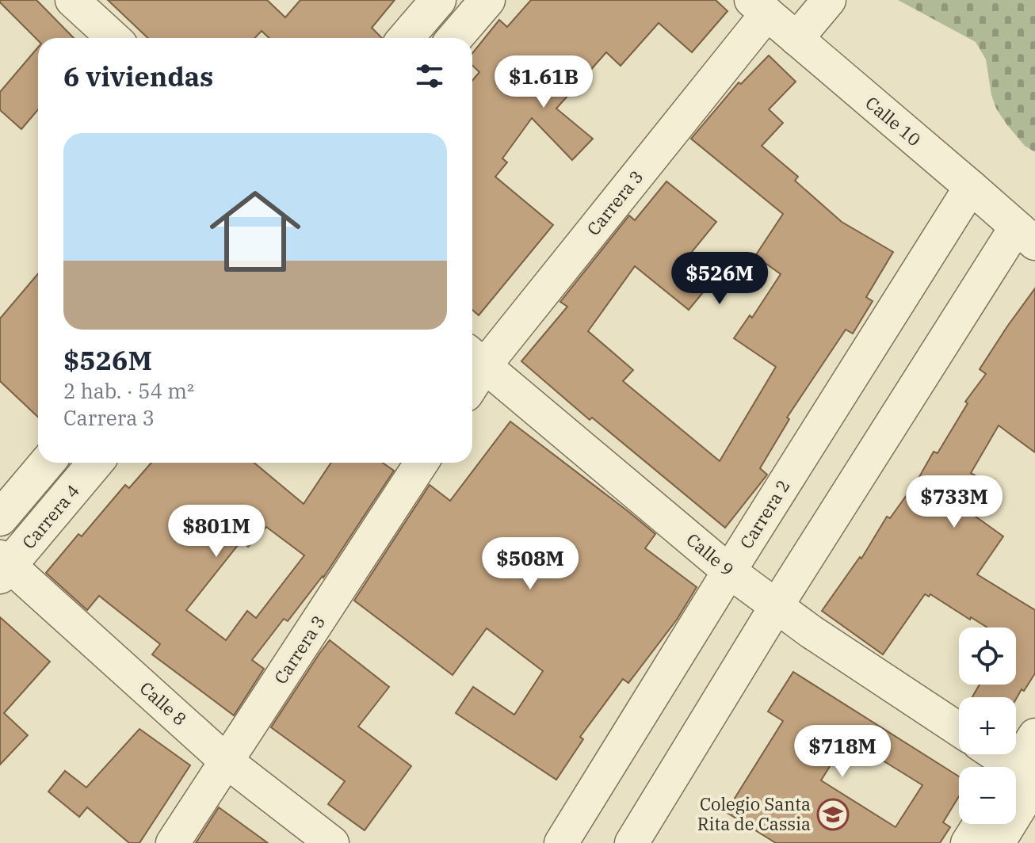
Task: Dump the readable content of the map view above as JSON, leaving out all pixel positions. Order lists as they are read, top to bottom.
{
  "streets": {
    "street": [
      "Calle 10",
      "Carrera 3",
      "Carrera 2",
      "Carrera 4",
      "Calle 9",
      "Calle 8"
    ]
  },
  "crossings": [
    ["Calle 10", "Carrera 3"],
    ["Calle 10", "Carrera 2"],
    ["Carrera 3", "Calle 9"],
    ["Carrera 3", "Calle 8"],
    ["Carrera 2", "Calle 9"],
    ["Carrera 4", "Calle 8"]
  ],
  "places": {
    "school or university": ["Colegio Santa Rita de Cassia"]
  },
  "page": {
    "heading": "6 viviendas",
    "price": [
      "$1.61B",
      "$526M",
      "$733M",
      "$801M",
      "$508M",
      "$718M"
    ],
    "list": [
      {
        "name": "$526M",
        "note": "2 hab. · 54 m² · Carrera 3"
      }
    ],
    "map_buttons": ["+", "−"]
  }
}
